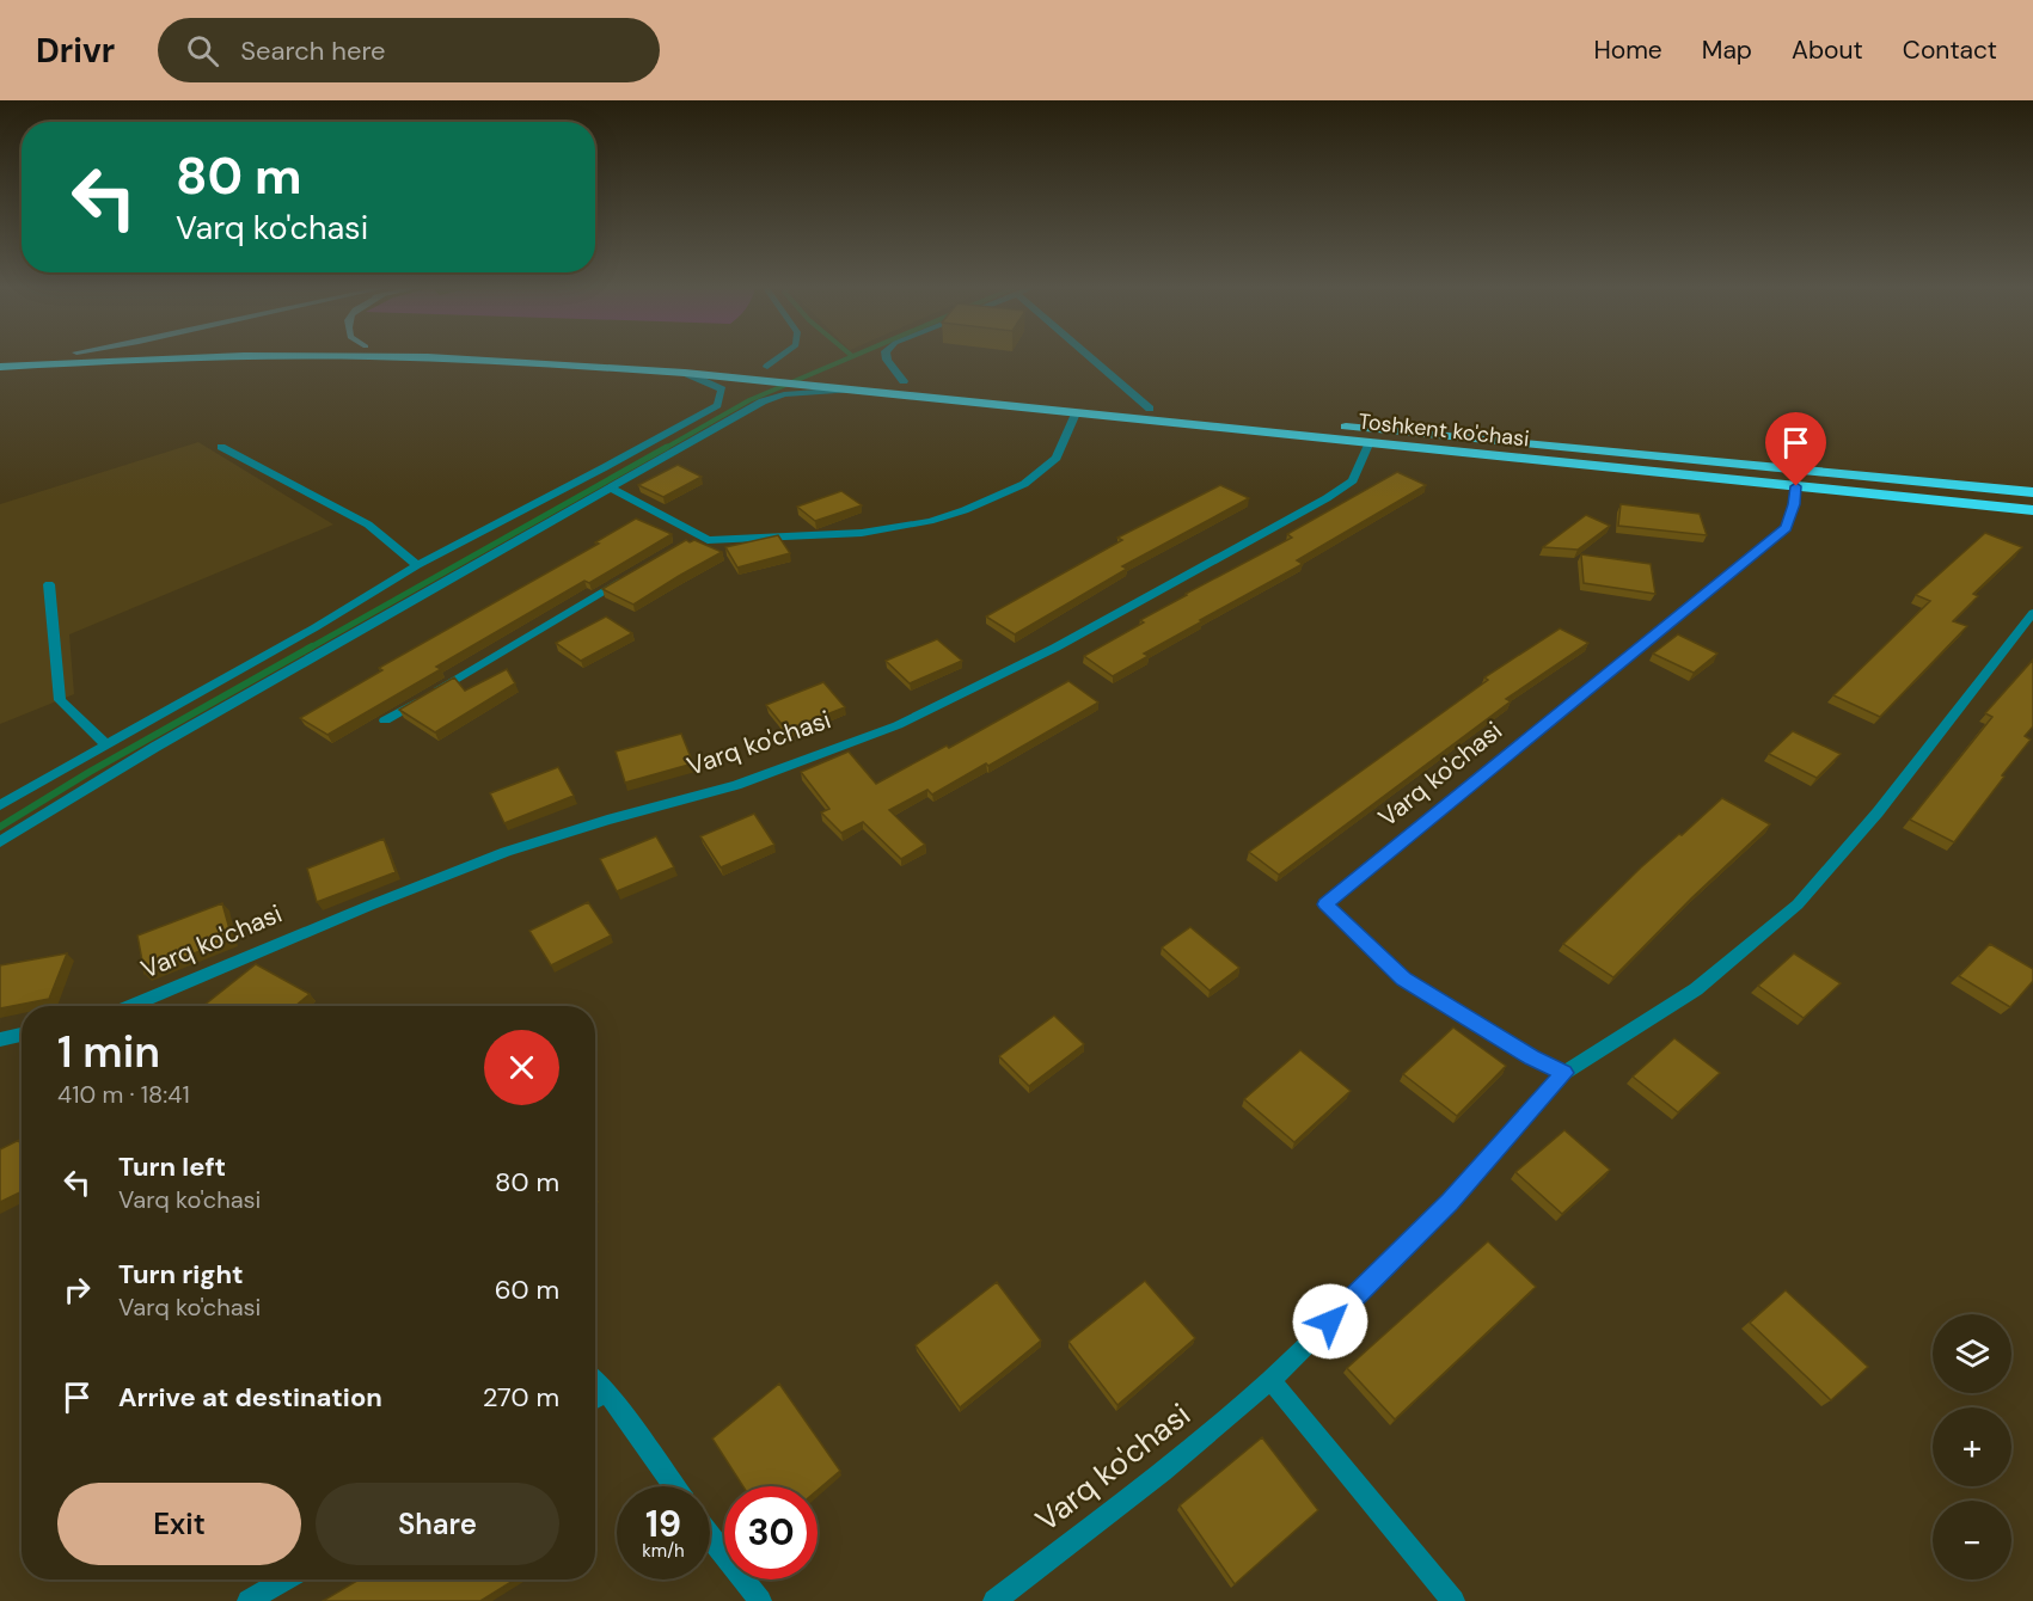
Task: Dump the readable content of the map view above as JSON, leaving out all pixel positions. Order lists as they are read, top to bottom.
{
  "streets": {
    "highway": ["Toshkent ko'chasi"],
    "street": ["Varq ko'chasi"]
  },
  "crossings": [
    ["Toshkent ko'chasi", "Varq ko'chasi"]
  ],
  "page": {
    "header": "Drivr",
    "search": "Search here",
    "nav": [
      "Home",
      "Map",
      "About",
      "Contact"
    ],
    "turn": ["80 m", "Varq ko'chasi"],
    "heading": ["1 min", "410 m · 18:41"],
    "list": [
      {
        "name": "Turn left",
        "note": "Varq ko'chasi",
        "value": "80 m"
      },
      {
        "name": "Turn right",
        "note": "Varq ko'chasi",
        "value": "60 m"
      },
      {
        "name": "Arrive at destination",
        "value": "270 m"
      }
    ],
    "map_buttons": ["+", "−"],
    "buttons": ["Exit", "Share"],
    "speed": "19 km/h",
    "limit": "30"
  }
}
